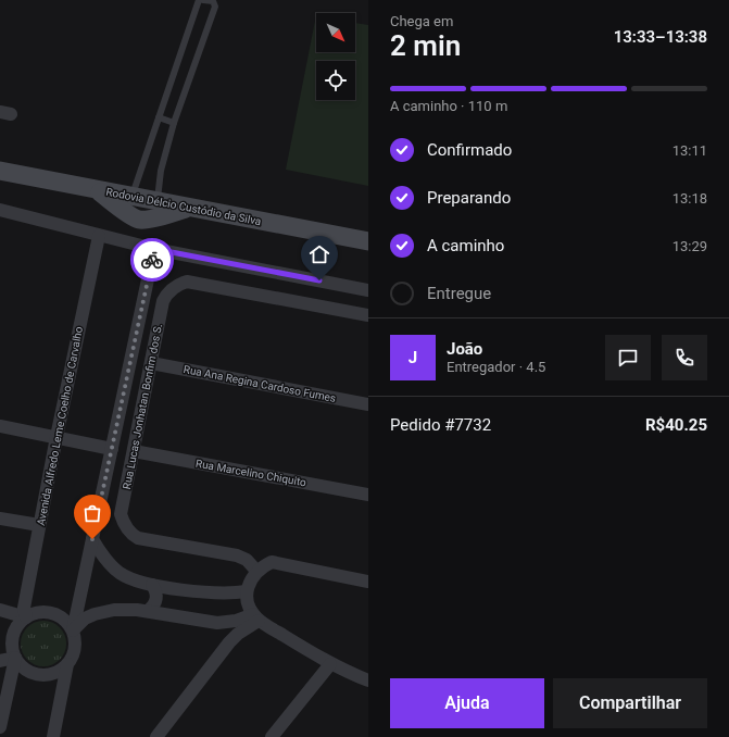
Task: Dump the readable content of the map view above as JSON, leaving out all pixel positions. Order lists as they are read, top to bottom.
{
  "streets": {
    "main road": ["Rodovia Délcio Custódio da Silva"],
    "street": [
      "Rua Ana Regina Cardoso Fumes",
      "Rua Lucas Jonhatan Bonfim dos S.",
      "Avenida Alfredo Leme Coelho de Carvalho",
      "Rua Marcelino Chiquito"
    ]
  },
  "crossings": [
    ["Rua Ana Regina Cardoso Fumes", "Rua Lucas Jonhatan Bonfim dos S."],
    ["Rua Lucas Jonhatan Bonfim dos S.", "Rua Marcelino Chiquito"]
  ],
  "north": "bottom right",
  "page": {
    "heading": ["2 min", "Chega em", "13:33–13:38"],
    "panel": [
      "João",
      "Entregador · 4.5",
      "Pedido #7732",
      "R$40.25"
    ],
    "bar": "A caminho · 110 m",
    "list": [
      ["Confirmado", "13:11"],
      ["Preparando", "13:18"],
      ["A caminho", "13:29"],
      "Entregue"
    ],
    "round": "J",
    "buttons": ["Ajuda", "Compartilhar"]
  }
}
